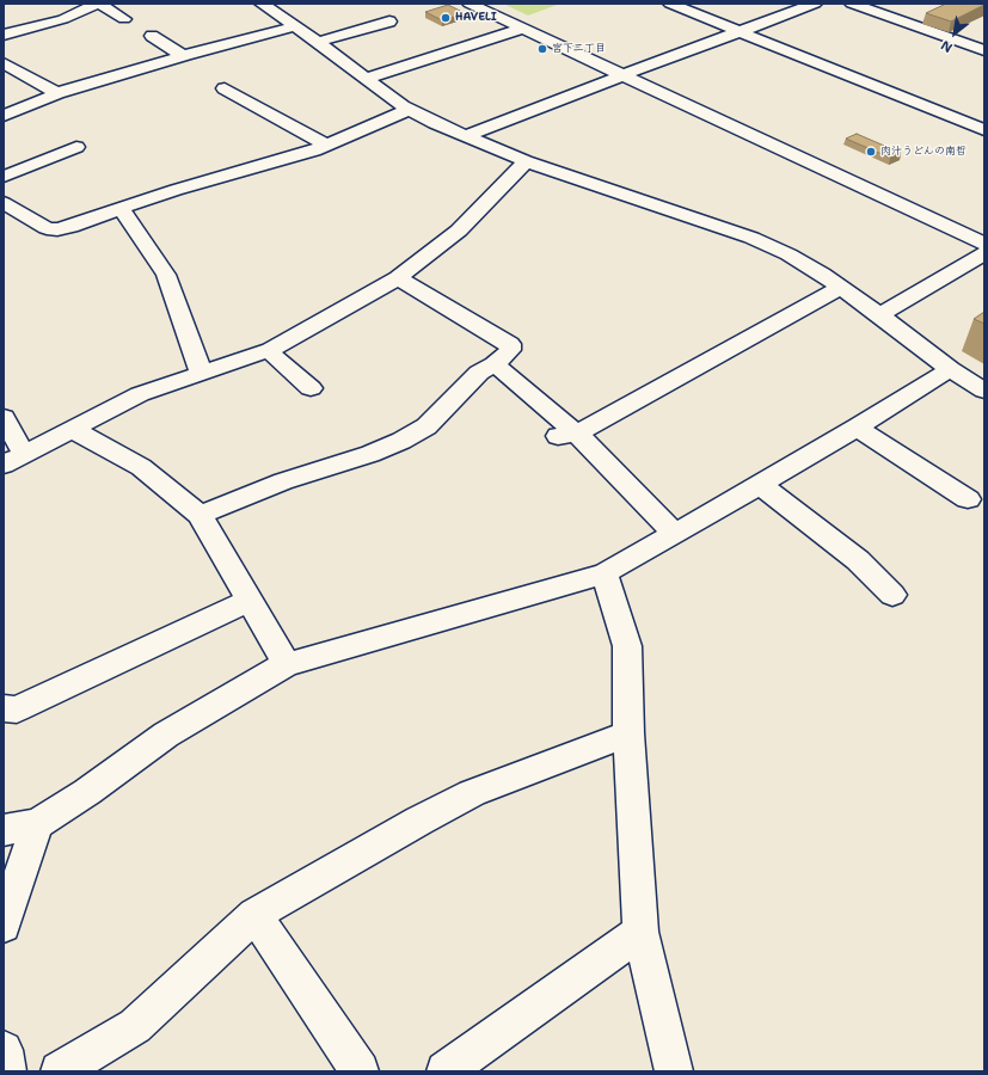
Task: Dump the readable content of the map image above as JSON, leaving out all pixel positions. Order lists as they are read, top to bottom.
{
  "places": ["HAVELI", "宮下二丁目", "肉汁うどんの南哲"],
  "north": "bottom left"
}
